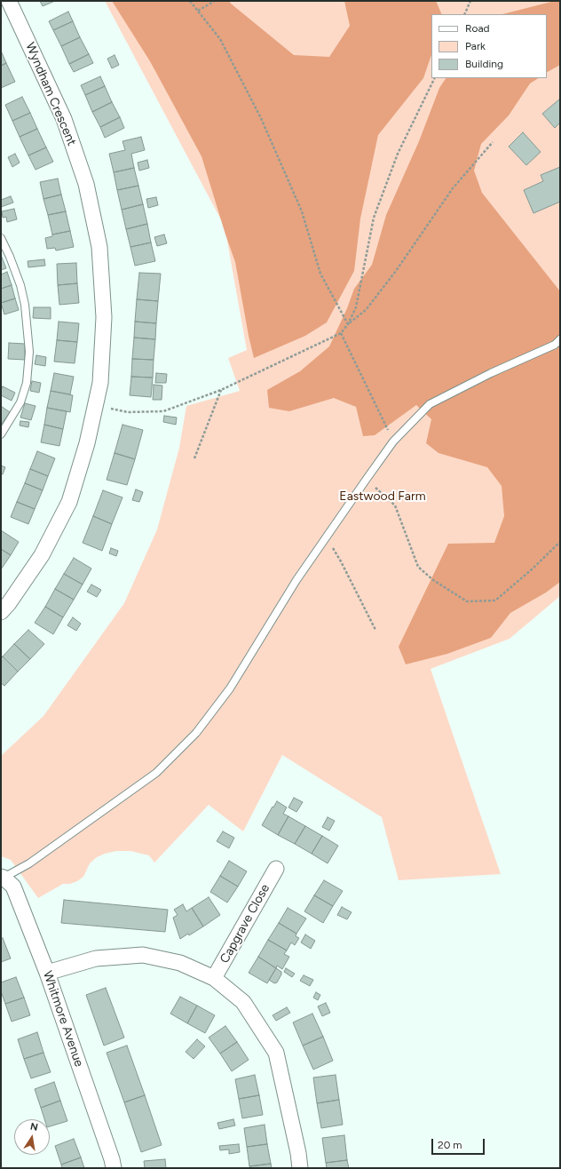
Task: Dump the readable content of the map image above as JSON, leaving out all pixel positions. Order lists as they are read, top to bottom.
{
  "streets": {
    "street": ["Wyndham Crescent", "Capgrave Close", "Whitmore Avenue"]
  },
  "parks": ["Eastwood Farm"],
  "legend": ["Road", "Park", "Building"],
  "scale_bar": "20 m",
  "north": "top"
}
